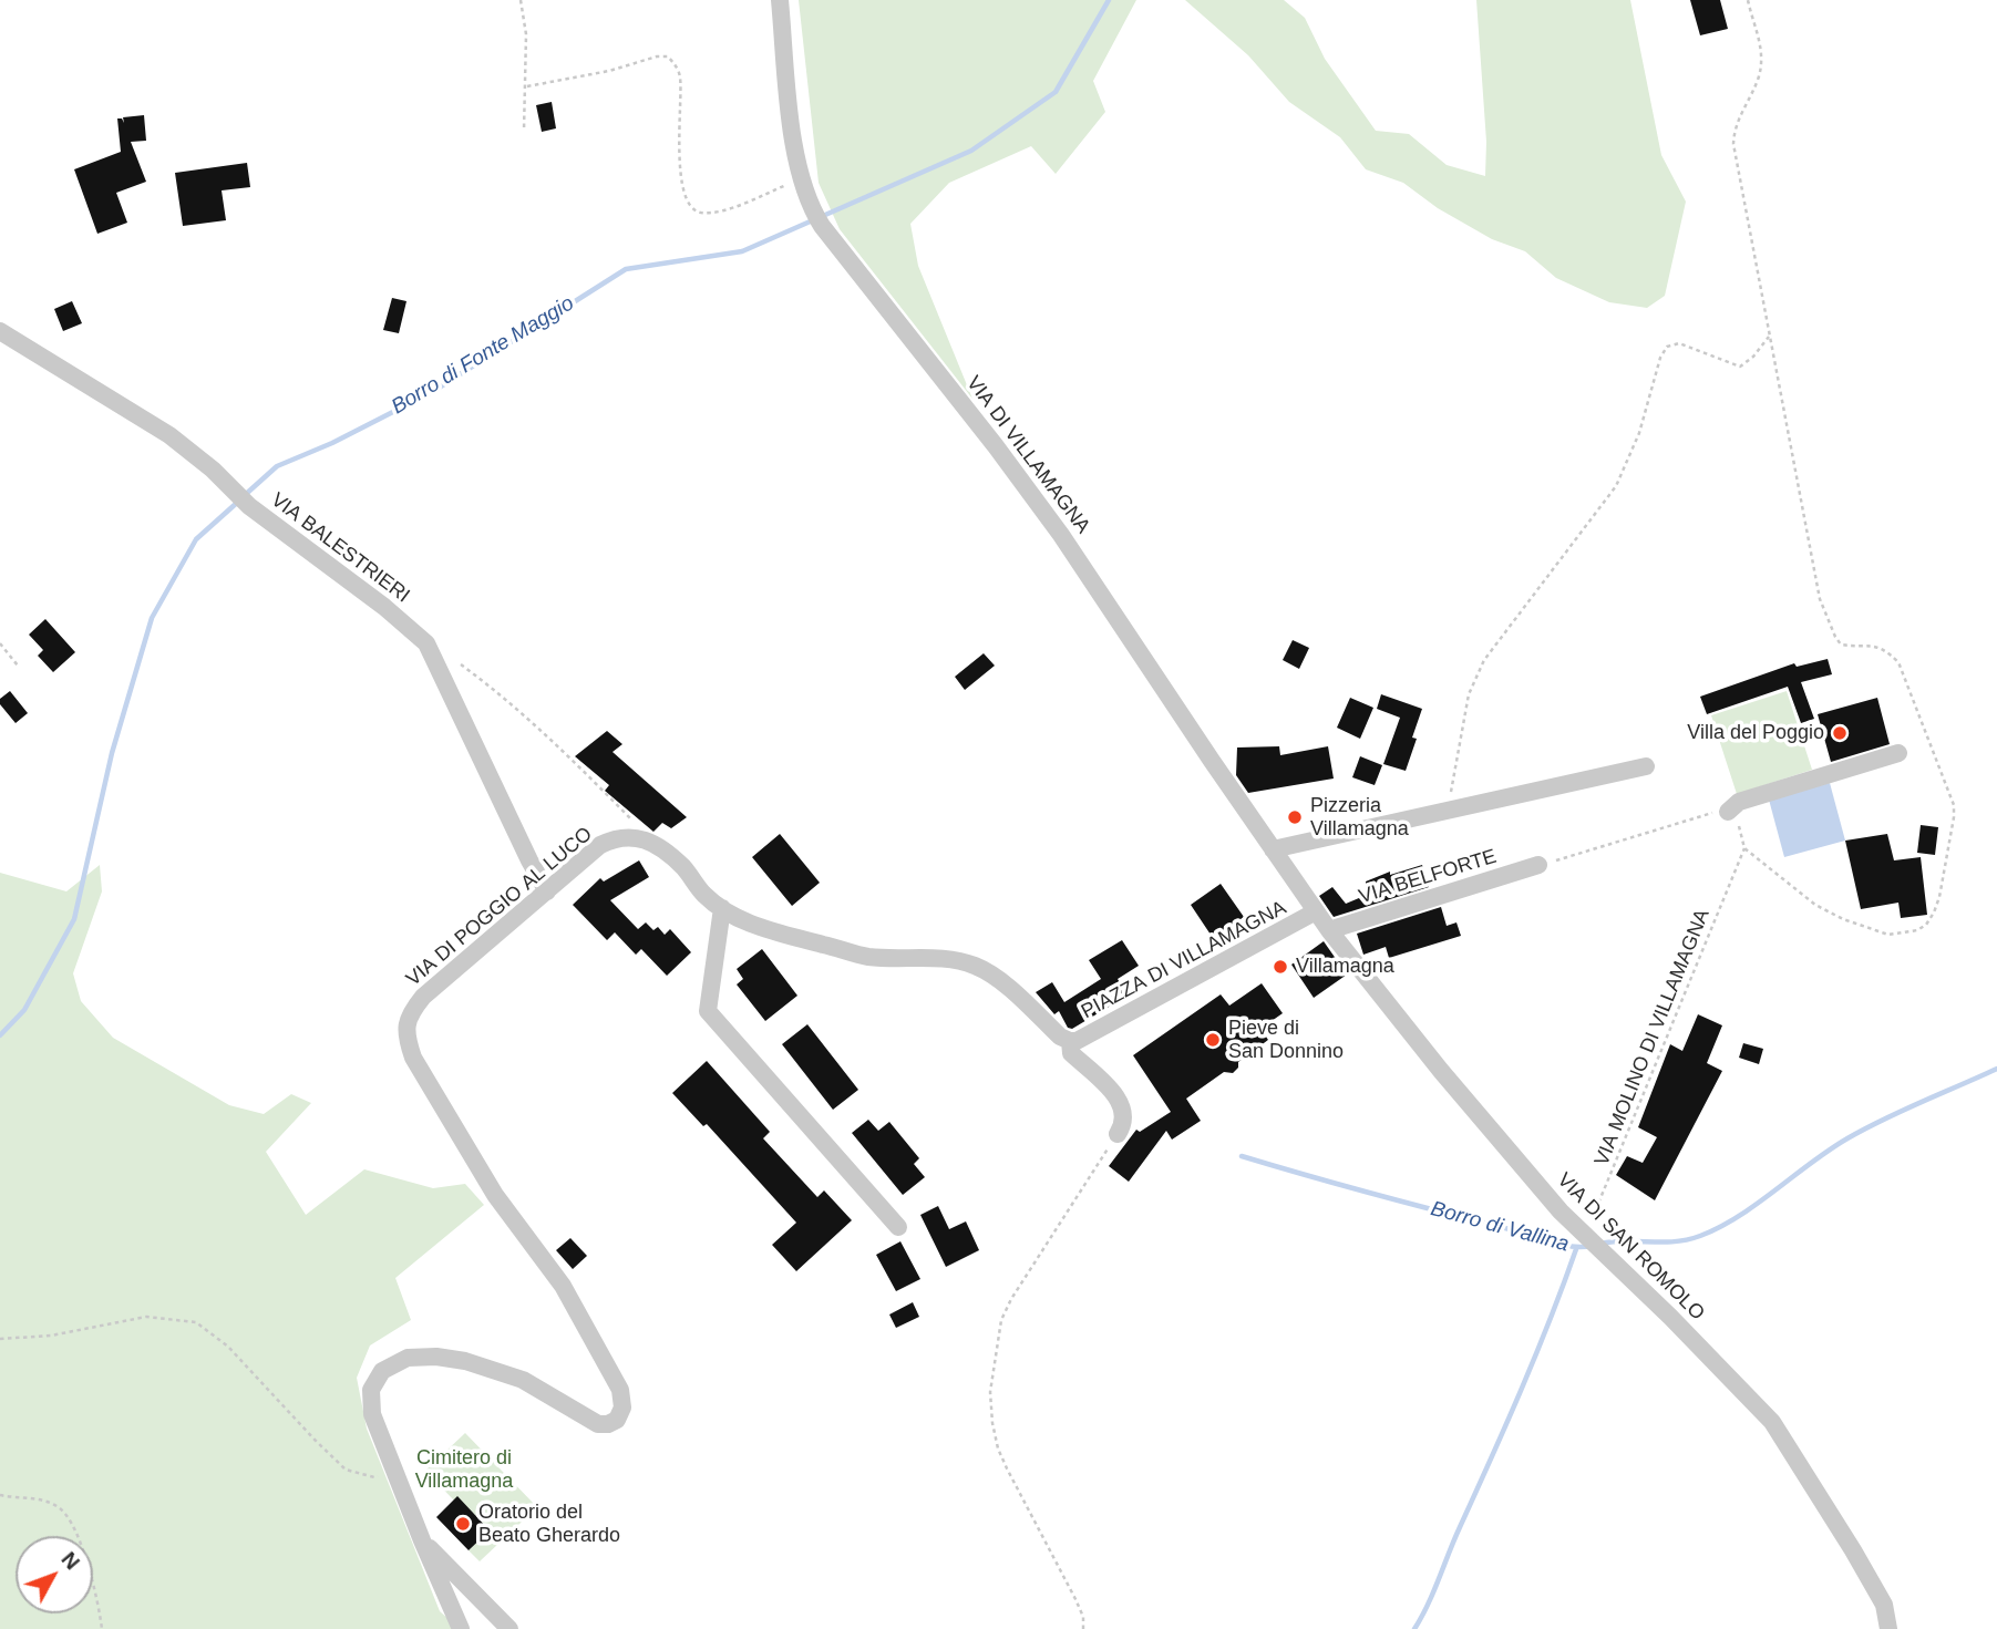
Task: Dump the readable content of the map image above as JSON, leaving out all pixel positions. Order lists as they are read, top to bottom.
{
  "streets": {
    "street": [
      "VIA DI VILLAMAGNA",
      "VIA BALESTRIERI",
      "VIA BELFORTE",
      "VIA DI POGGIO AL LUCO",
      "PIAZZA DI VILLAMAGNA",
      "VIA DI SAN ROMOLO"
    ],
    "path": ["VIA MOLINO DI VILLAMAGNA"]
  },
  "crossings": [
    ["VIA DI VILLAMAGNA", "PIAZZA DI VILLAMAGNA"],
    ["VIA DI VILLAMAGNA", "VIA DI SAN ROMOLO"],
    ["VIA BALESTRIERI", "VIA DI POGGIO AL LUCO"],
    ["VIA BELFORTE", "VIA DI SAN ROMOLO"],
    ["PIAZZA DI VILLAMAGNA", "VIA DI SAN ROMOLO"],
    ["VIA MOLINO DI VILLAMAGNA", "VIA DI SAN ROMOLO"]
  ],
  "water": ["Borro di Fonte Maggio", "Borro di Vallina"],
  "parks": ["Cimitero di Villamagna"],
  "places": [
    "Villa del Poggio",
    "Pizzeria Villamagna",
    "Villamagna",
    "Pieve di San Donnino",
    "Oratorio del Beato Gherardo"
  ],
  "north": "top right"
}
